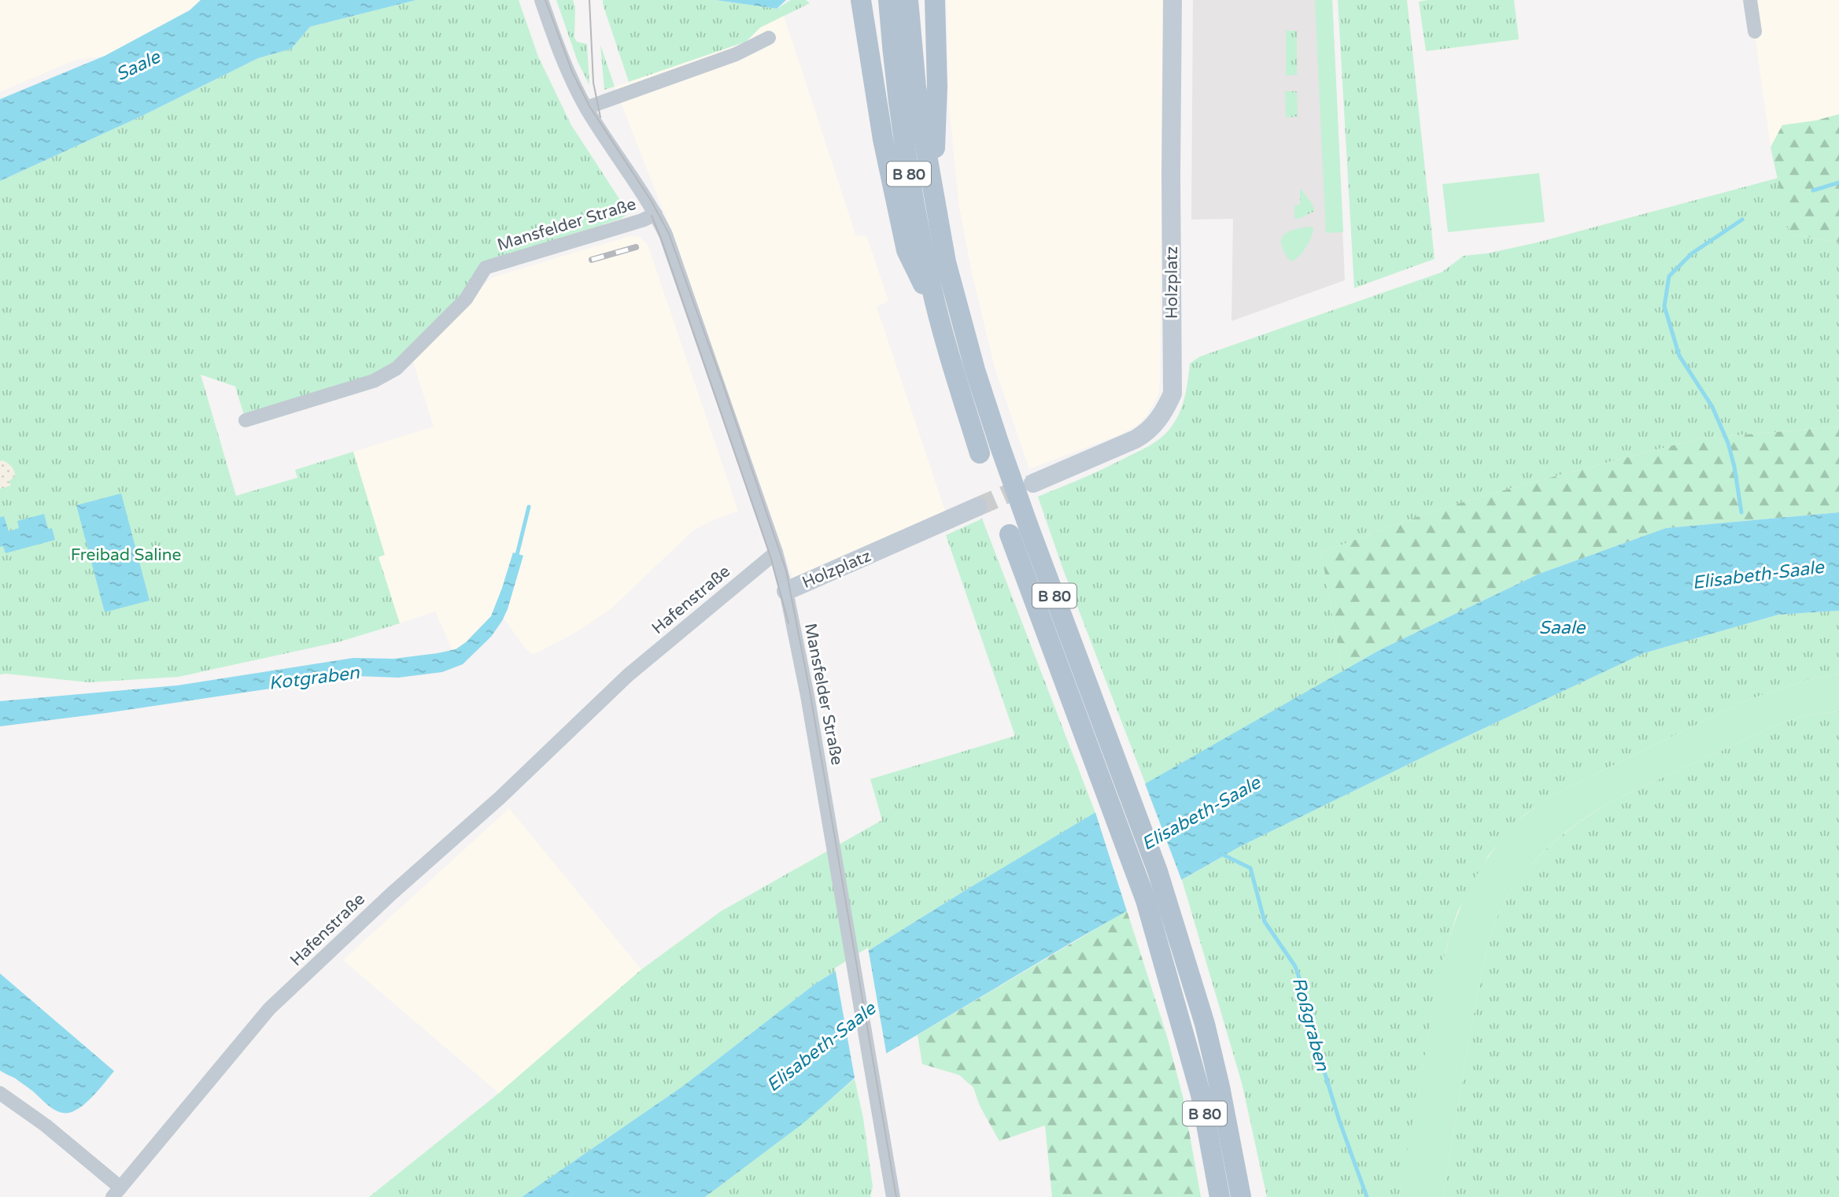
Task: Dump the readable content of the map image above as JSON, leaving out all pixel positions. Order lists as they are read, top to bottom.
{
  "streets": {
    "main road": ["B 80"],
    "street": ["Mansfelder Straße", "Holzplatz", "Hafenstraße"]
  },
  "crossings": [
    ["Mansfelder Straße", "Holzplatz"],
    ["Mansfelder Straße", "Hafenstraße"]
  ],
  "water": [
    "Saale",
    "Elisabeth-Saale",
    "Kotgraben",
    "Roßgraben"
  ],
  "parks": ["Freibad Saline"]
}
